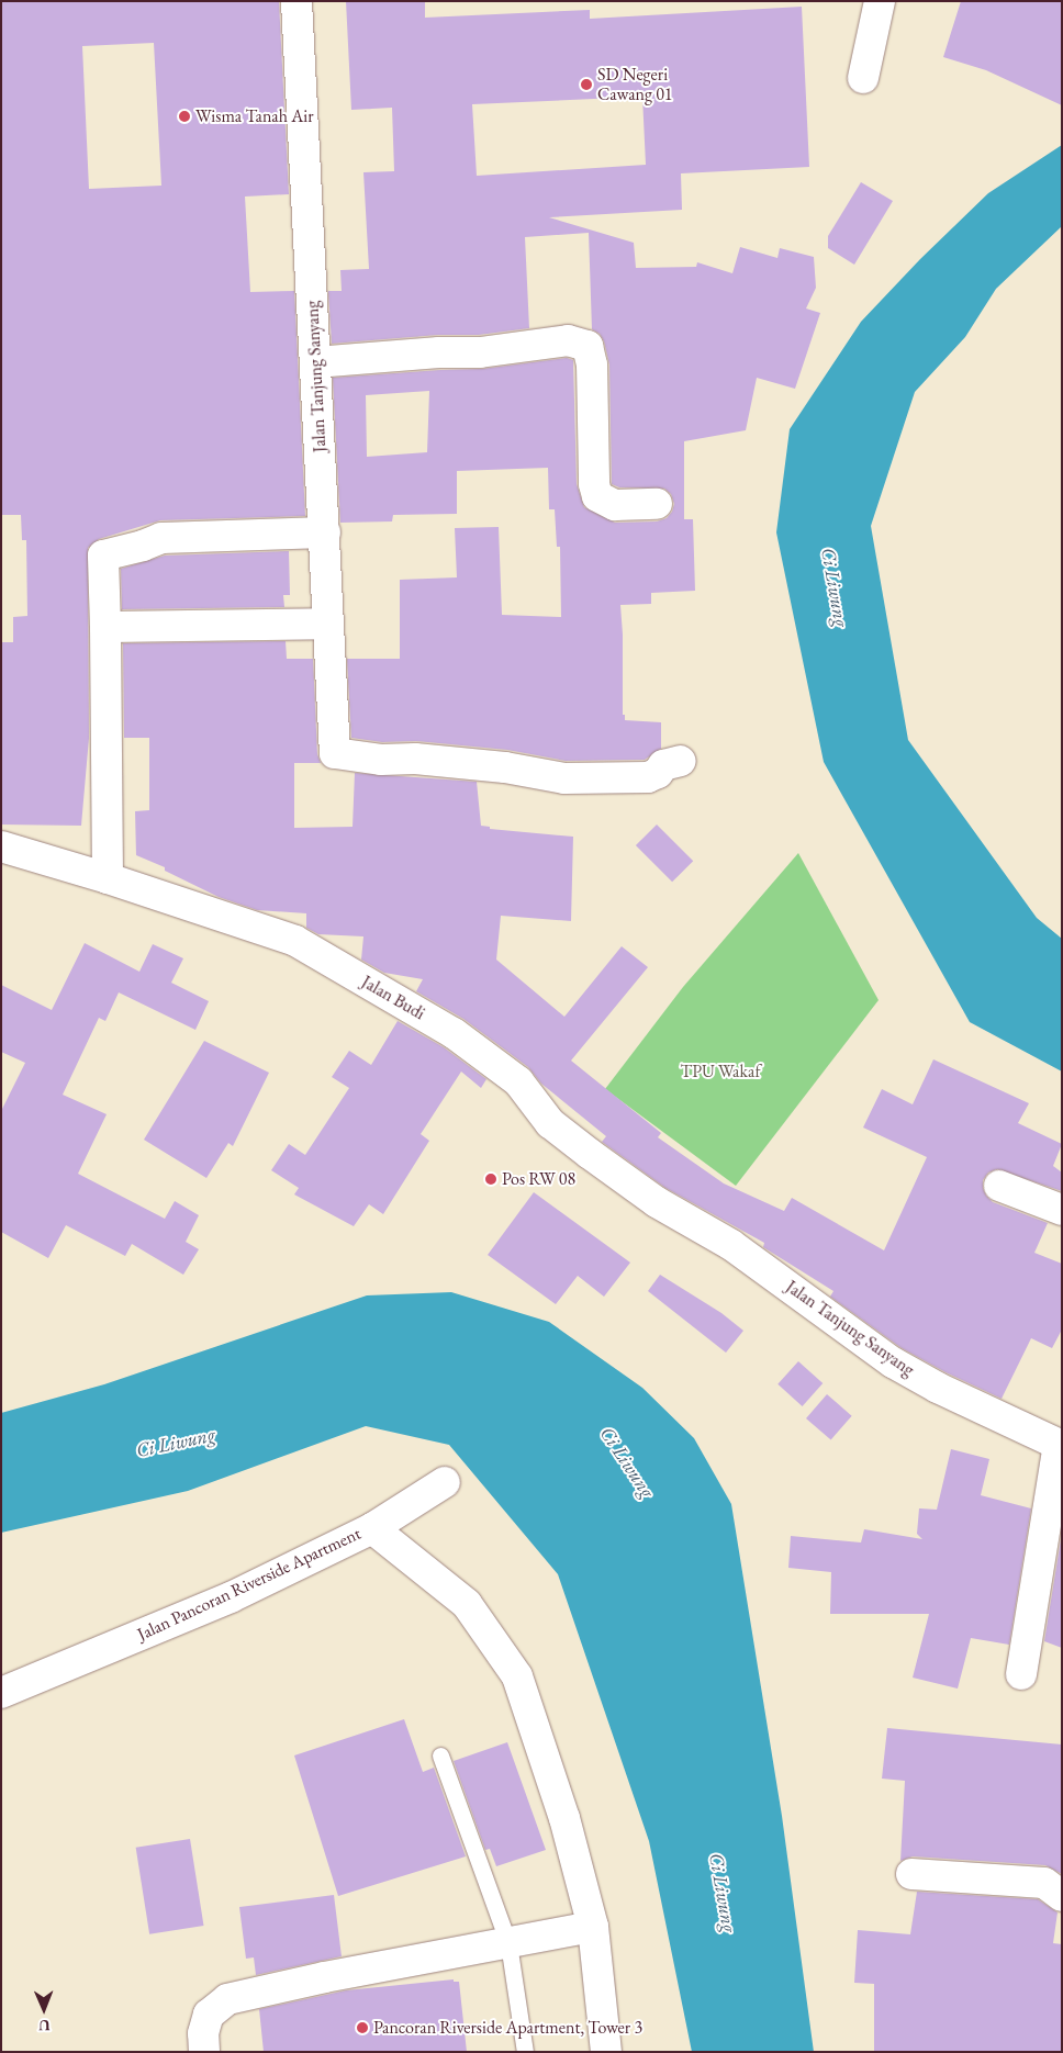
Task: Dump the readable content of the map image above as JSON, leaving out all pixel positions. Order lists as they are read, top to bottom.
{
  "streets": {
    "street": ["Jalan Tanjung Sanyang", "Jalan Budi", "Jalan Pancoran Riverside Apartment"]
  },
  "crossings": [
    ["Jalan Tanjung Sanyang", "Jalan Budi"]
  ],
  "water": ["Ci Liwung"],
  "parks": ["TPU Wakaf"],
  "places": [
    "SD Negeri Cawang 01",
    "Wisma Tanah Air",
    "Pos RW 08",
    "Pancoran Riverside Apartment, Tower 3"
  ],
  "north": "bottom"
}
